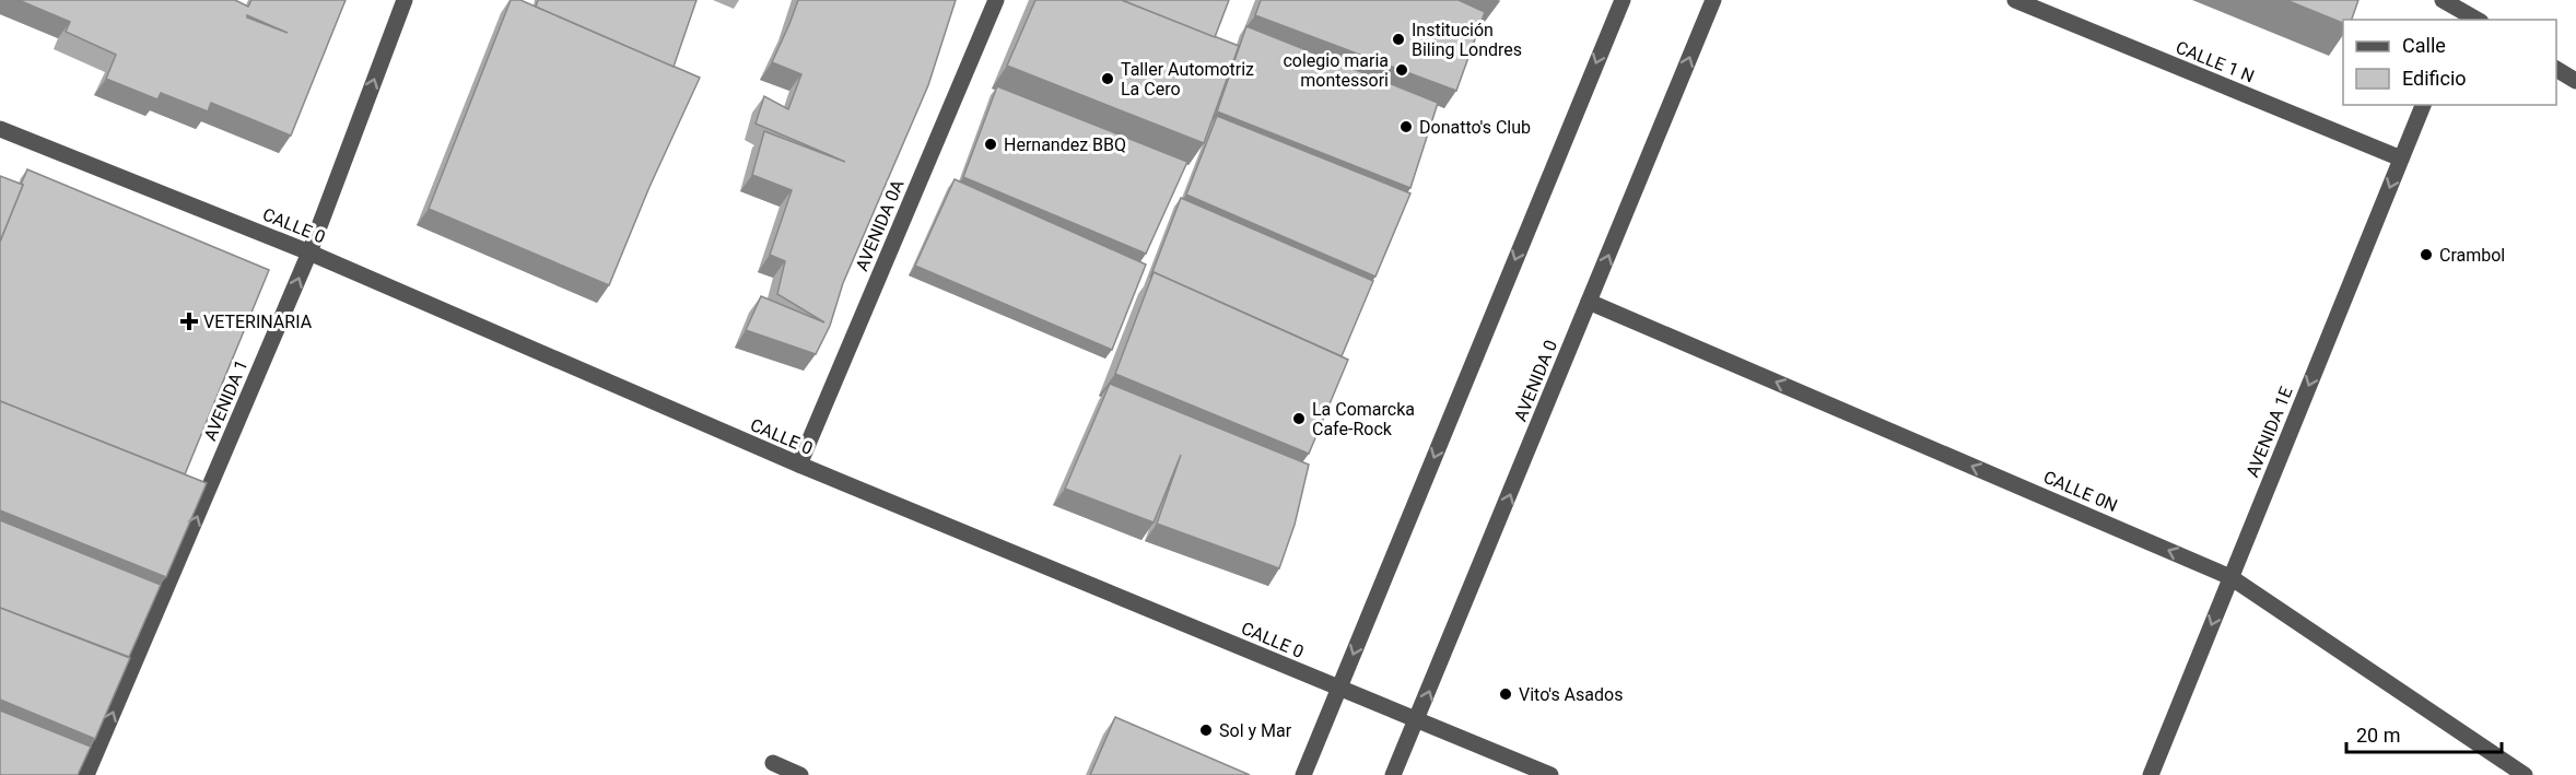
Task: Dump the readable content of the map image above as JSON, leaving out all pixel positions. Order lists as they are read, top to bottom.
{
  "streets": {
    "street": [
      "CALLE 1 N",
      "CALLE 0",
      "AVENIDA 0A",
      "AVENIDA 0",
      "AVENIDA 1",
      "AVENIDA 1E",
      "CALLE 0N"
    ]
  },
  "crossings": [
    ["CALLE 1 N", "AVENIDA 1E"],
    ["CALLE 0", "AVENIDA 0A"],
    ["CALLE 0", "AVENIDA 0"],
    ["CALLE 0", "AVENIDA 1"],
    ["AVENIDA 0", "CALLE 0N"],
    ["AVENIDA 1E", "CALLE 0N"]
  ],
  "one_way": ["AVENIDA 1", "AVENIDA 1E", "CALLE 0N"],
  "places": {
    "other": [
      "Institución Biling Londres",
      "colegio maria montessori",
      "Taller Automotriz La Cero",
      "Donatto's Club",
      "Hernandez BBQ",
      "Crambol",
      "La Comarcka Cafe-Rock",
      "Vito's Asados",
      "Sol y Mar"
    ],
    "health": ["VETERINARIA"]
  },
  "legend": ["Calle", "Edificio"],
  "scale_bar": "20 m"
}
